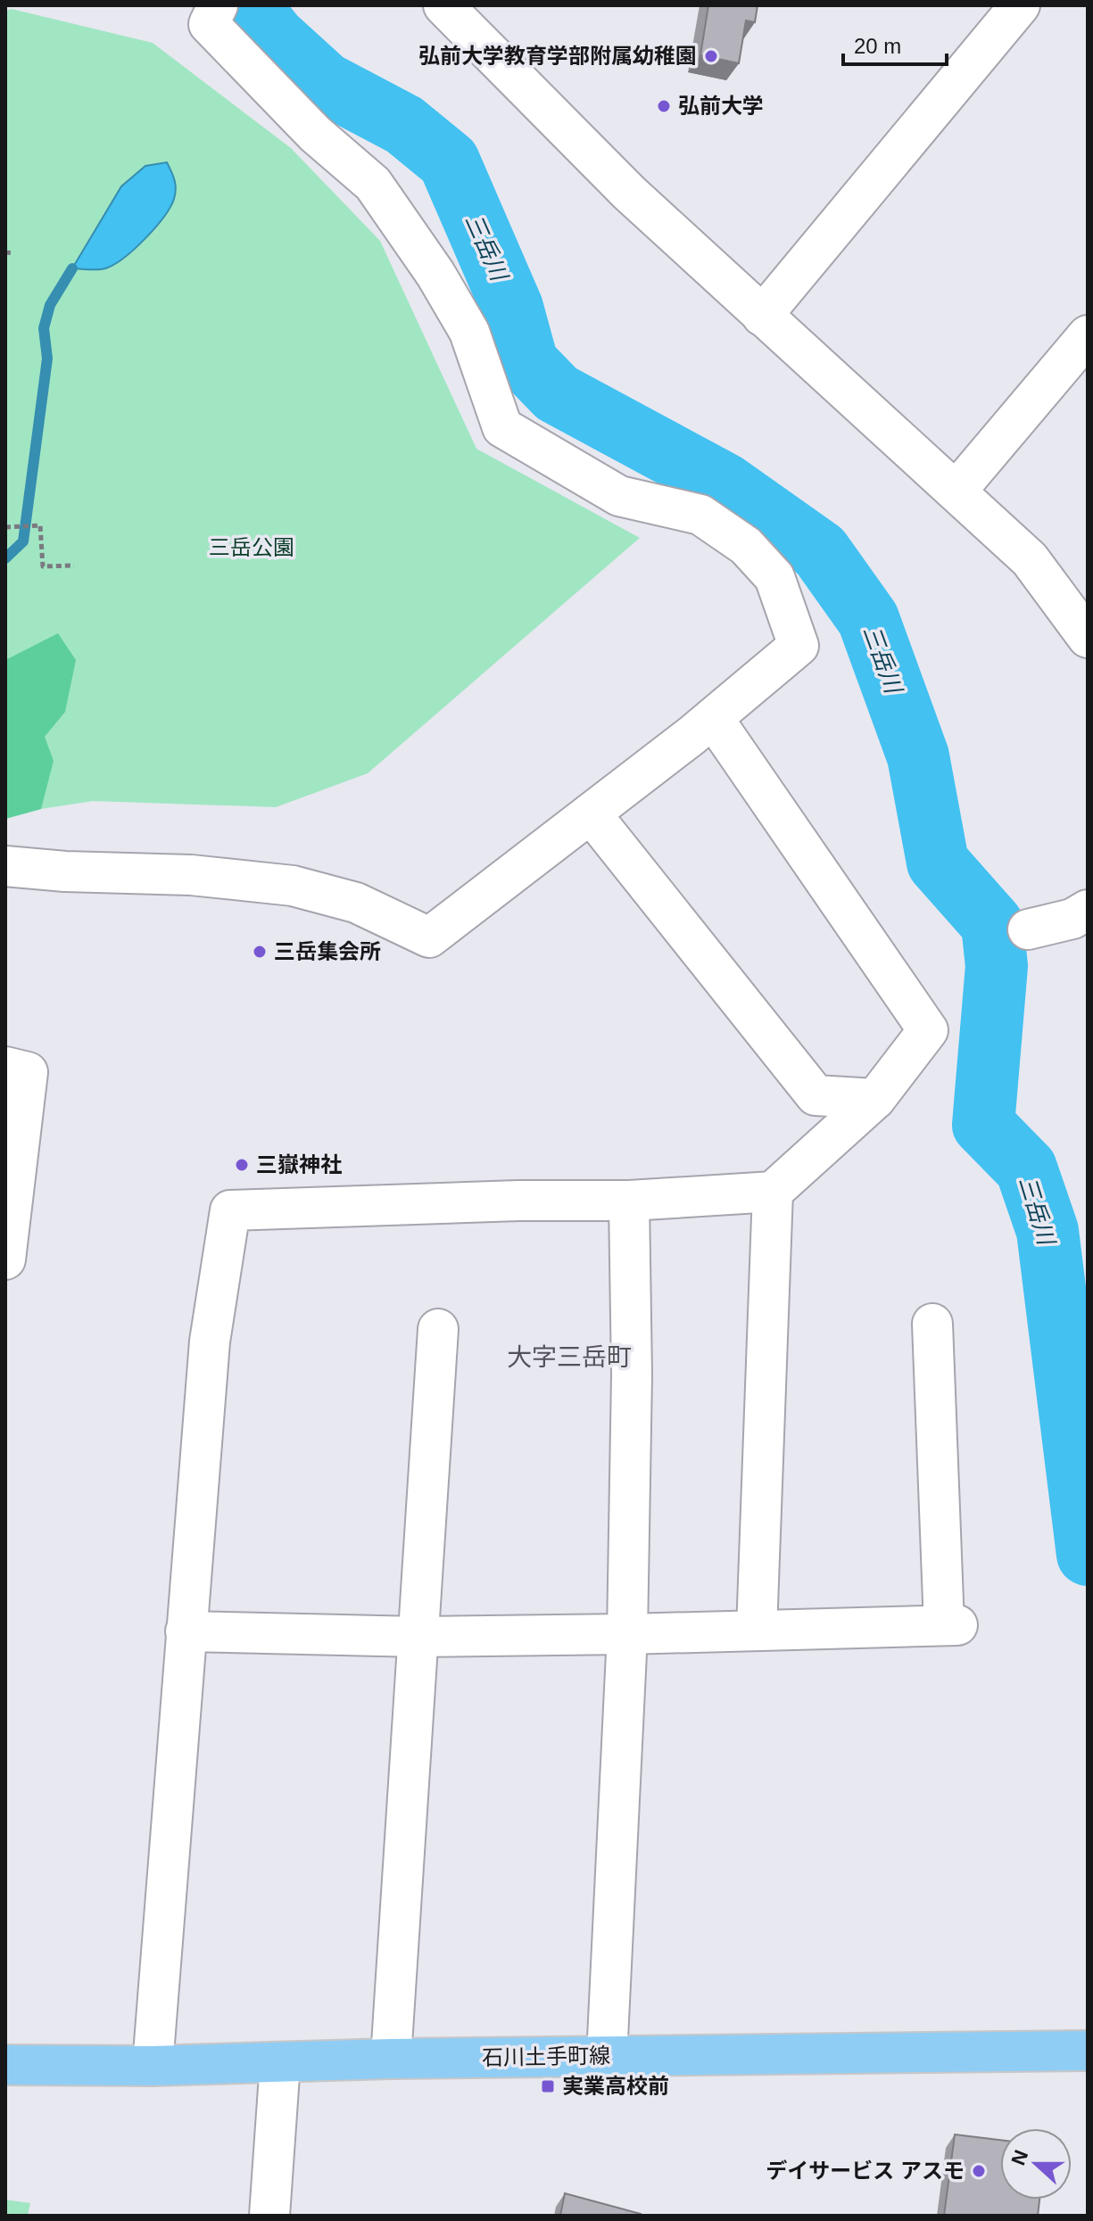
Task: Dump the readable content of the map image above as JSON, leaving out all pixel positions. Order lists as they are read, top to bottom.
{
  "streets": {
    "main road": ["石川土手町線"]
  },
  "districts": ["大字三岳町"],
  "water": ["三岳川"],
  "parks": ["三岳公園"],
  "places": {
    "other": [
      "弘前大学教育学部附属幼稚園",
      "弘前大学",
      "三岳集会所",
      "三嶽神社",
      "デイサービス アスモ"
    ],
    "transit": ["実業高校前"]
  },
  "scale_bar": "20 m",
  "north": "left"
}
